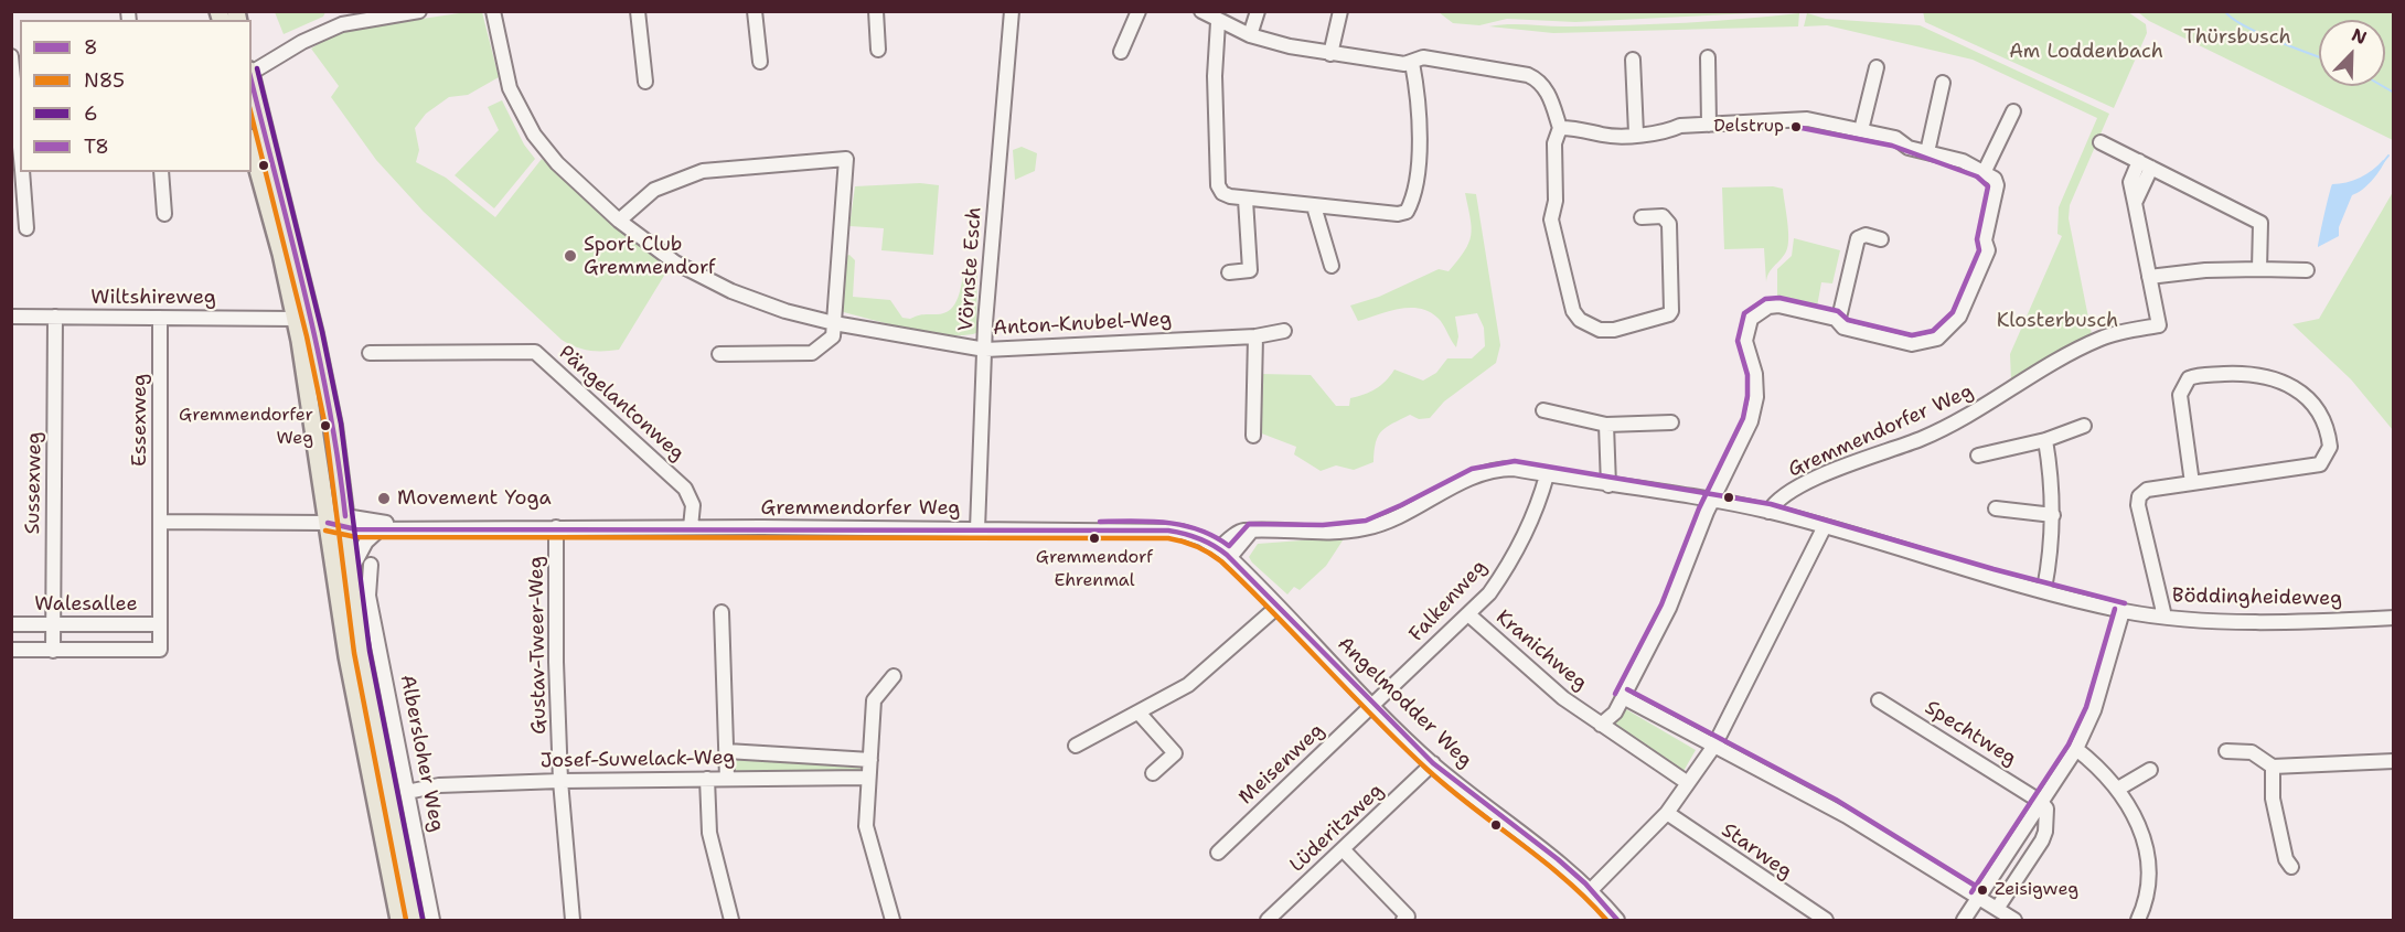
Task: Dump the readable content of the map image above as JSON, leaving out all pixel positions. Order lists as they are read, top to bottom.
{
  "streets": {
    "main road": ["Albersloher Weg"],
    "street": [
      "Vörnste Esch",
      "Wiltshireweg",
      "Anton-Knubel-Weg",
      "Pängelantonweg",
      "Essexweg",
      "Gremmendorfer Weg",
      "Sussexweg",
      "Böddingheideweg",
      "Falkenweg",
      "Walesallee",
      "Gustav-Tweer-Weg",
      "Kranichweg",
      "Angelmodder Weg",
      "Spechtweg",
      "Josef-Suwelack-Weg",
      "Meisenweg",
      "Lüderitzweg",
      "Starweg"
    ]
  },
  "crossings": [
    ["Vörnste Esch", "Anton-Knubel-Weg"],
    ["Vörnste Esch", "Gremmendorfer Weg"],
    ["Wiltshireweg", "Essexweg"],
    ["Wiltshireweg", "Sussexweg"],
    ["Pängelantonweg", "Gremmendorfer Weg"],
    ["Essexweg", "Sussexweg"],
    ["Essexweg", "Walesallee"],
    ["Gremmendorfer Weg", "Böddingheideweg"],
    ["Gremmendorfer Weg", "Gustav-Tweer-Weg"],
    ["Gremmendorfer Weg", "Angelmodder Weg"],
    ["Gremmendorfer Weg", "Albersloher Weg"],
    ["Sussexweg", "Walesallee"],
    ["Falkenweg", "Kranichweg"],
    ["Falkenweg", "Angelmodder Weg"],
    ["Falkenweg", "Meisenweg"],
    ["Gustav-Tweer-Weg", "Josef-Suwelack-Weg"],
    ["Angelmodder Weg", "Meisenweg"],
    ["Angelmodder Weg", "Lüderitzweg"],
    ["Albersloher Weg", "Josef-Suwelack-Weg"]
  ],
  "parks": ["Thürsbusch", "Am Loddenbach", "Klosterbusch"],
  "places": [
    "Delstrup",
    "Sport Club Gremmendorf",
    "Gremmendorfer Weg",
    "Movement Yoga",
    "Gremmendorf Ehrenmal",
    "Zeisigweg"
  ],
  "lines": [
    "transit line 6",
    "transit line 8",
    "transit line N85",
    "transit line T8"
  ],
  "legend": [
    "8",
    "N85",
    "6",
    "T8"
  ],
  "north": "top right"
}
